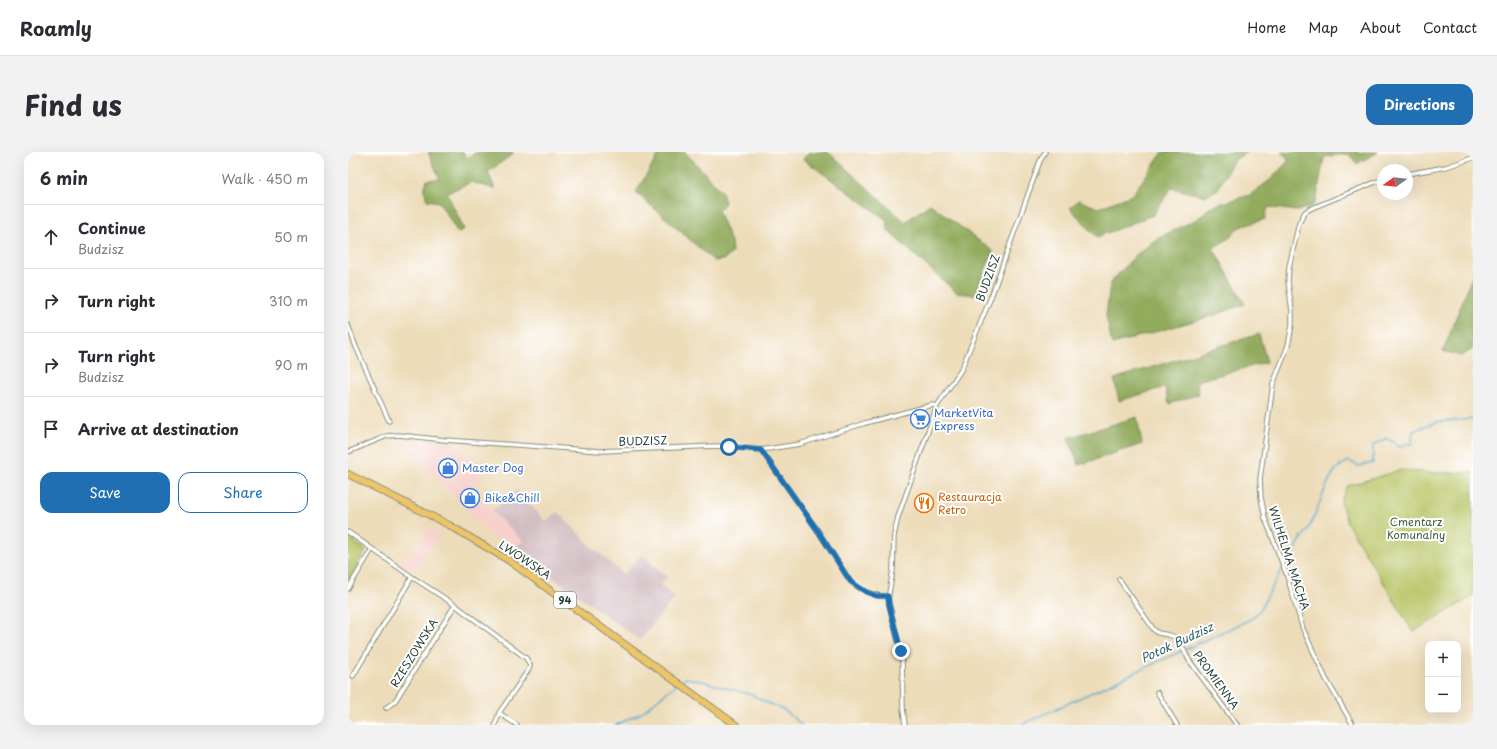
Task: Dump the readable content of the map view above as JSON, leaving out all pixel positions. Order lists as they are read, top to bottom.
{
  "streets": {
    "main road": ["LWOWSKA", "94"],
    "street": [
      "BUDZISZ",
      "WILHELMA MACHA",
      "RZESZOWSKA",
      "PROMIENNA"
    ]
  },
  "water": ["Potok Budzisz"],
  "parks": ["Cmentarz Komunalny"],
  "places": {
    "supermarket": ["MarketVita Express"],
    "shop": ["Master Dog", "Bike&Chill"],
    "restaurant": ["Restauracja Retro"]
  },
  "north": "left",
  "page": {
    "header": "Roamly",
    "nav": [
      "Home",
      "Map",
      "About",
      "Contact"
    ],
    "title": "Find us",
    "buttons": [
      "Directions",
      ["Save", "Share"]
    ],
    "heading": ["6 min", "Walk · 450 m"],
    "list": [
      ["Continue", "Budzisz", "50 m"],
      ["Turn right", "310 m"],
      ["Turn right", "Budzisz", "90 m"],
      "Arrive at destination"
    ],
    "map_buttons": ["+", "−"]
  }
}
